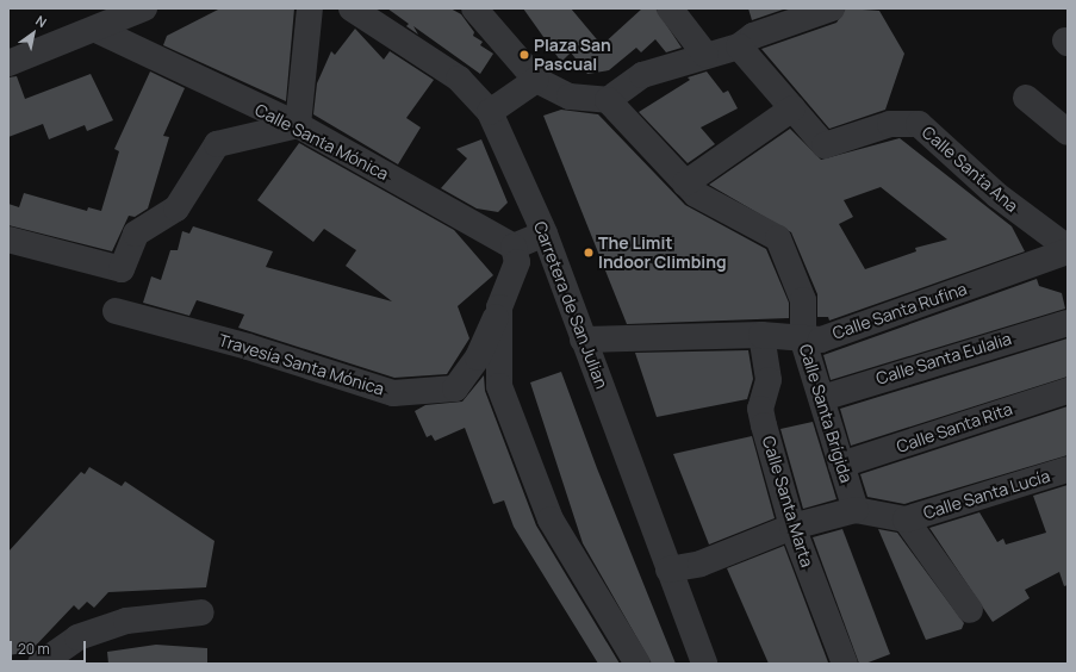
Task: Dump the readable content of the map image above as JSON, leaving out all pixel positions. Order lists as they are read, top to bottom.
{
  "streets": {
    "street": [
      "Calle Santa Mónica",
      "Calle Santa Ana",
      "Carretera de San Julian",
      "Calle Santa Rufina",
      "Calle Santa Eulalia",
      "Travesía Santa Mónica",
      "Calle Santa Brígida",
      "Calle Santa Rita",
      "Calle Santa Lucía",
      "Calle Santa Marta"
    ]
  },
  "crossings": [
    ["Calle Santa Mónica", "Travesía Santa Mónica"],
    ["Carretera de San Julian", "Calle Santa Rufina"],
    ["Calle Santa Rufina", "Calle Santa Brígida"],
    ["Calle Santa Rufina", "Calle Santa Marta"],
    ["Calle Santa Eulalia", "Calle Santa Brígida"],
    ["Calle Santa Brígida", "Calle Santa Rita"]
  ],
  "places": ["Plaza San Pascual", "The Limit Indoor Climbing"],
  "scale_bar": "20 m",
  "north": "top right"
}
